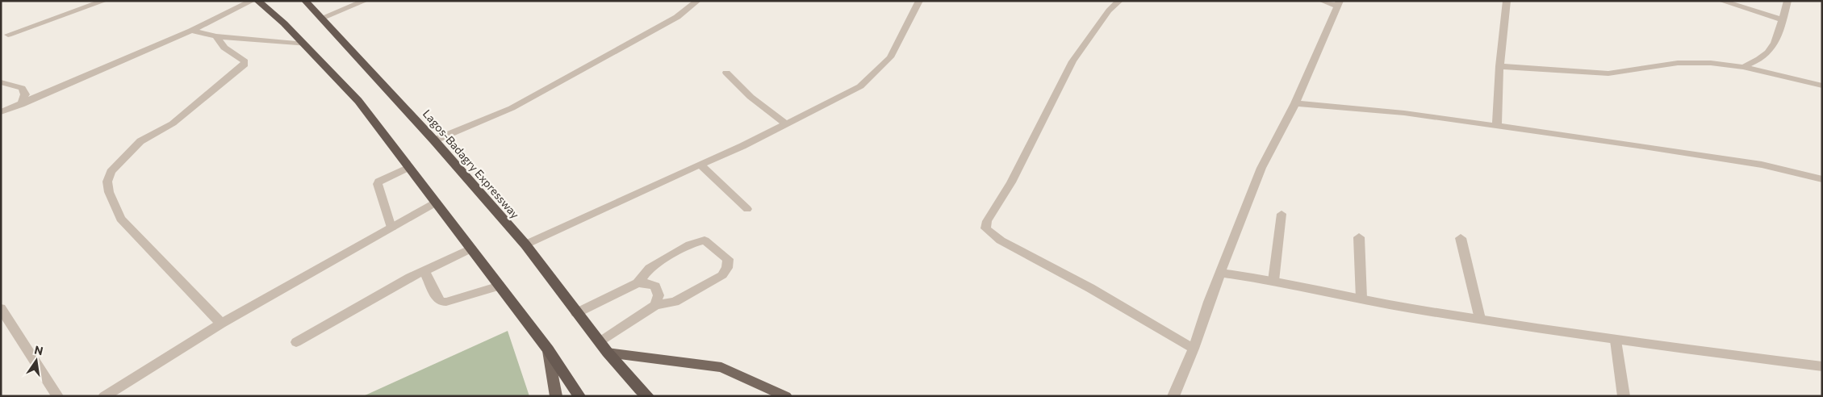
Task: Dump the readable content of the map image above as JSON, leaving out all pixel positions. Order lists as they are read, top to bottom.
{
  "streets": {
    "highway": ["Lagos-Badagry Expressway"]
  },
  "north": "top"
}
